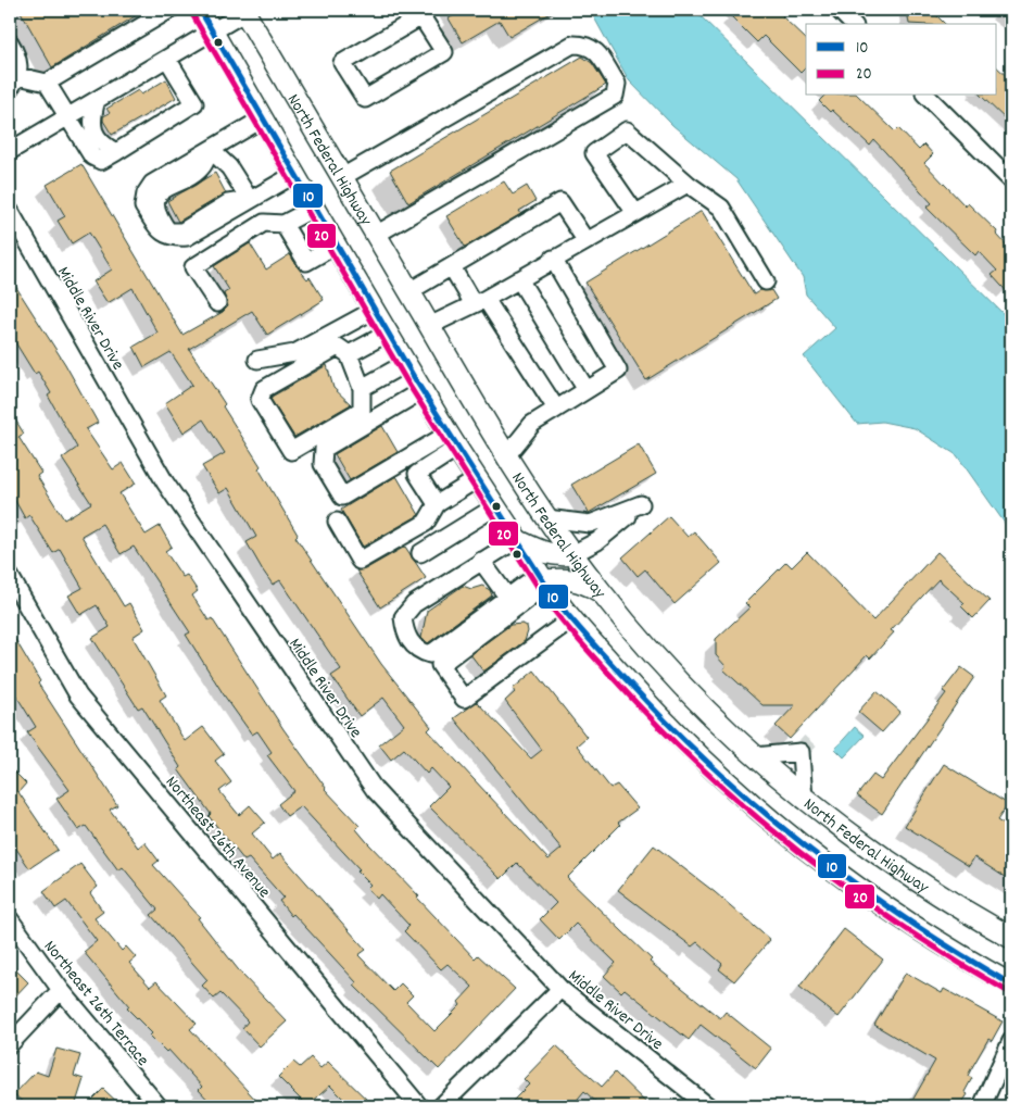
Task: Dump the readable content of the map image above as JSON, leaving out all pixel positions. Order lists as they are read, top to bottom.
{
  "streets": {
    "main road": ["North Federal Highway"],
    "street": ["Middle River Drive", "Northeast 26th Avenue", "Northeast 26th Terrace"]
  },
  "lines": ["transit line 10", "transit line 20"],
  "legend": ["10", "20"]
}
